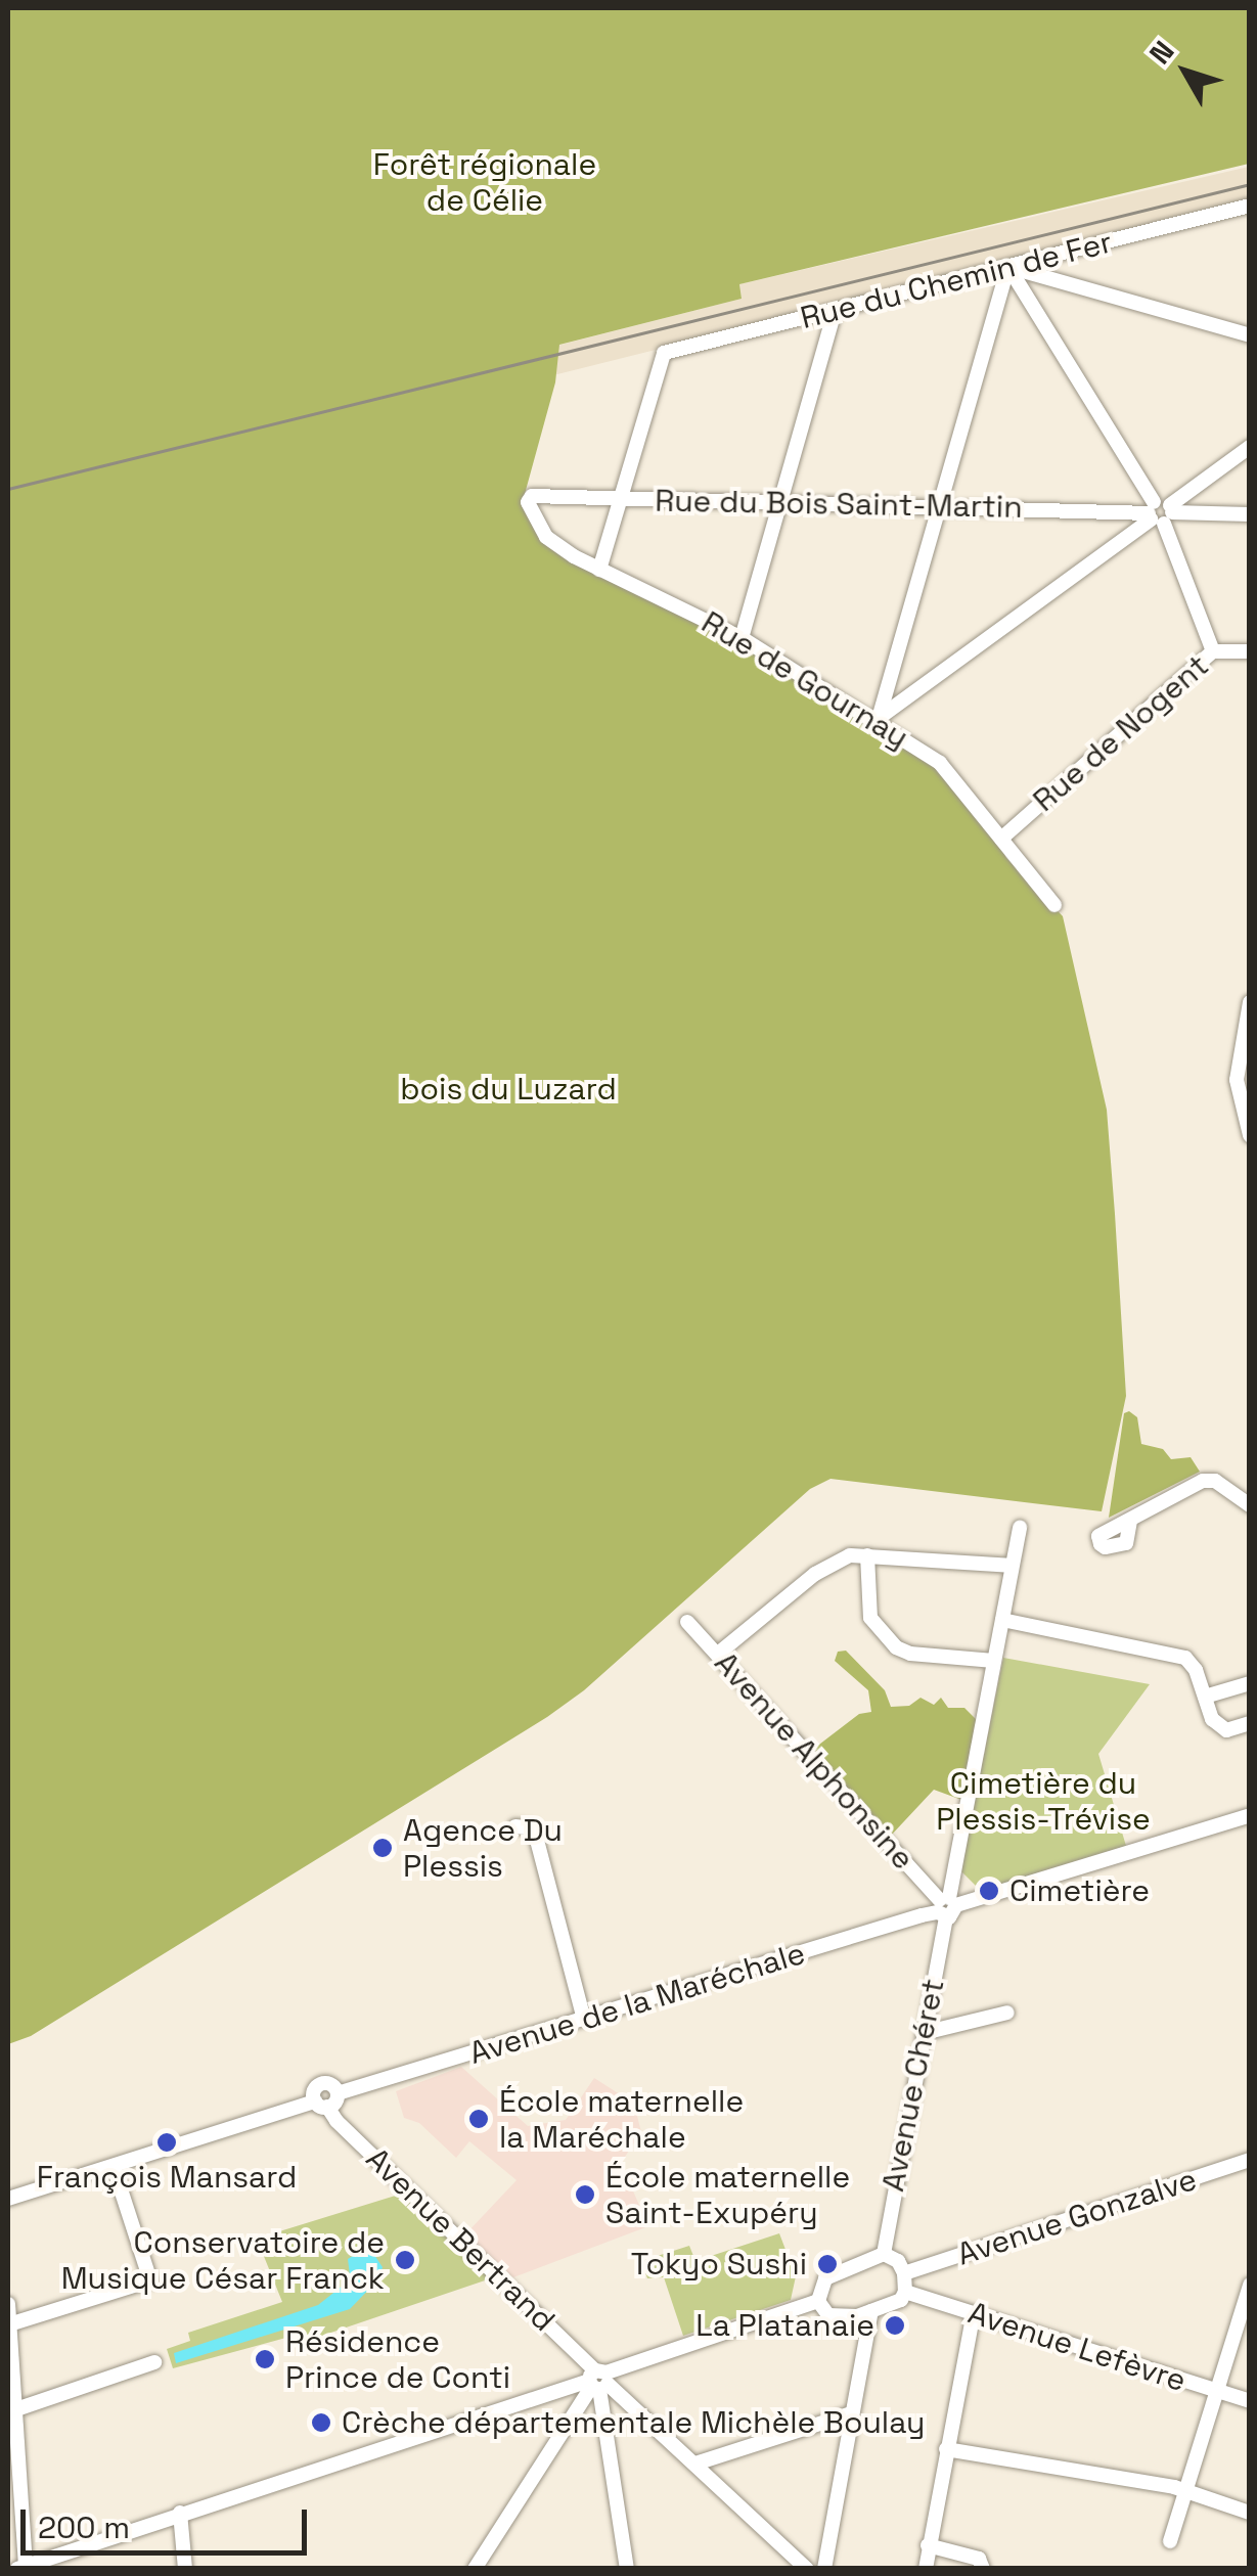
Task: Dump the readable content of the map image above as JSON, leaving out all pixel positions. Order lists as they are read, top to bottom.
{
  "streets": {
    "street": [
      "Rue du Chemin de Fer",
      "Rue du Bois Saint-Martin",
      "Rue de Gournay",
      "Rue de Nogent",
      "Avenue Alphonsine",
      "Avenue de la Maréchale",
      "Avenue Chéret",
      "Avenue Gonzalve",
      "Avenue Bertrand",
      "Avenue Lefèvre"
    ]
  },
  "crossings": [
    ["Rue du Chemin de Fer", "Rue du Bois Saint-Martin"],
    ["Rue du Bois Saint-Martin", "Rue de Gournay"],
    ["Rue de Gournay", "Rue de Nogent"],
    ["Avenue Alphonsine", "Avenue de la Maréchale"],
    ["Avenue Alphonsine", "Avenue Chéret"],
    ["Avenue de la Maréchale", "Avenue Chéret"],
    ["Avenue de la Maréchale", "Avenue Bertrand"]
  ],
  "parks": ["Forêt régionale de Célie", "bois du Luzard", "Cimetière du Plessis-Trévise"],
  "places": [
    "Agence Du Plessis",
    "Cimetière",
    "École maternelle la Maréchale",
    "François Mansard",
    "École maternelle Saint-Exupéry",
    "Conservatoire de Musique César Franck",
    "Tokyo Sushi",
    "La Platanaie",
    "Résidence Prince de Conti",
    "Crèche départementale Michèle Boulay"
  ],
  "scale_bar": "200 m",
  "north": "top left"
}
